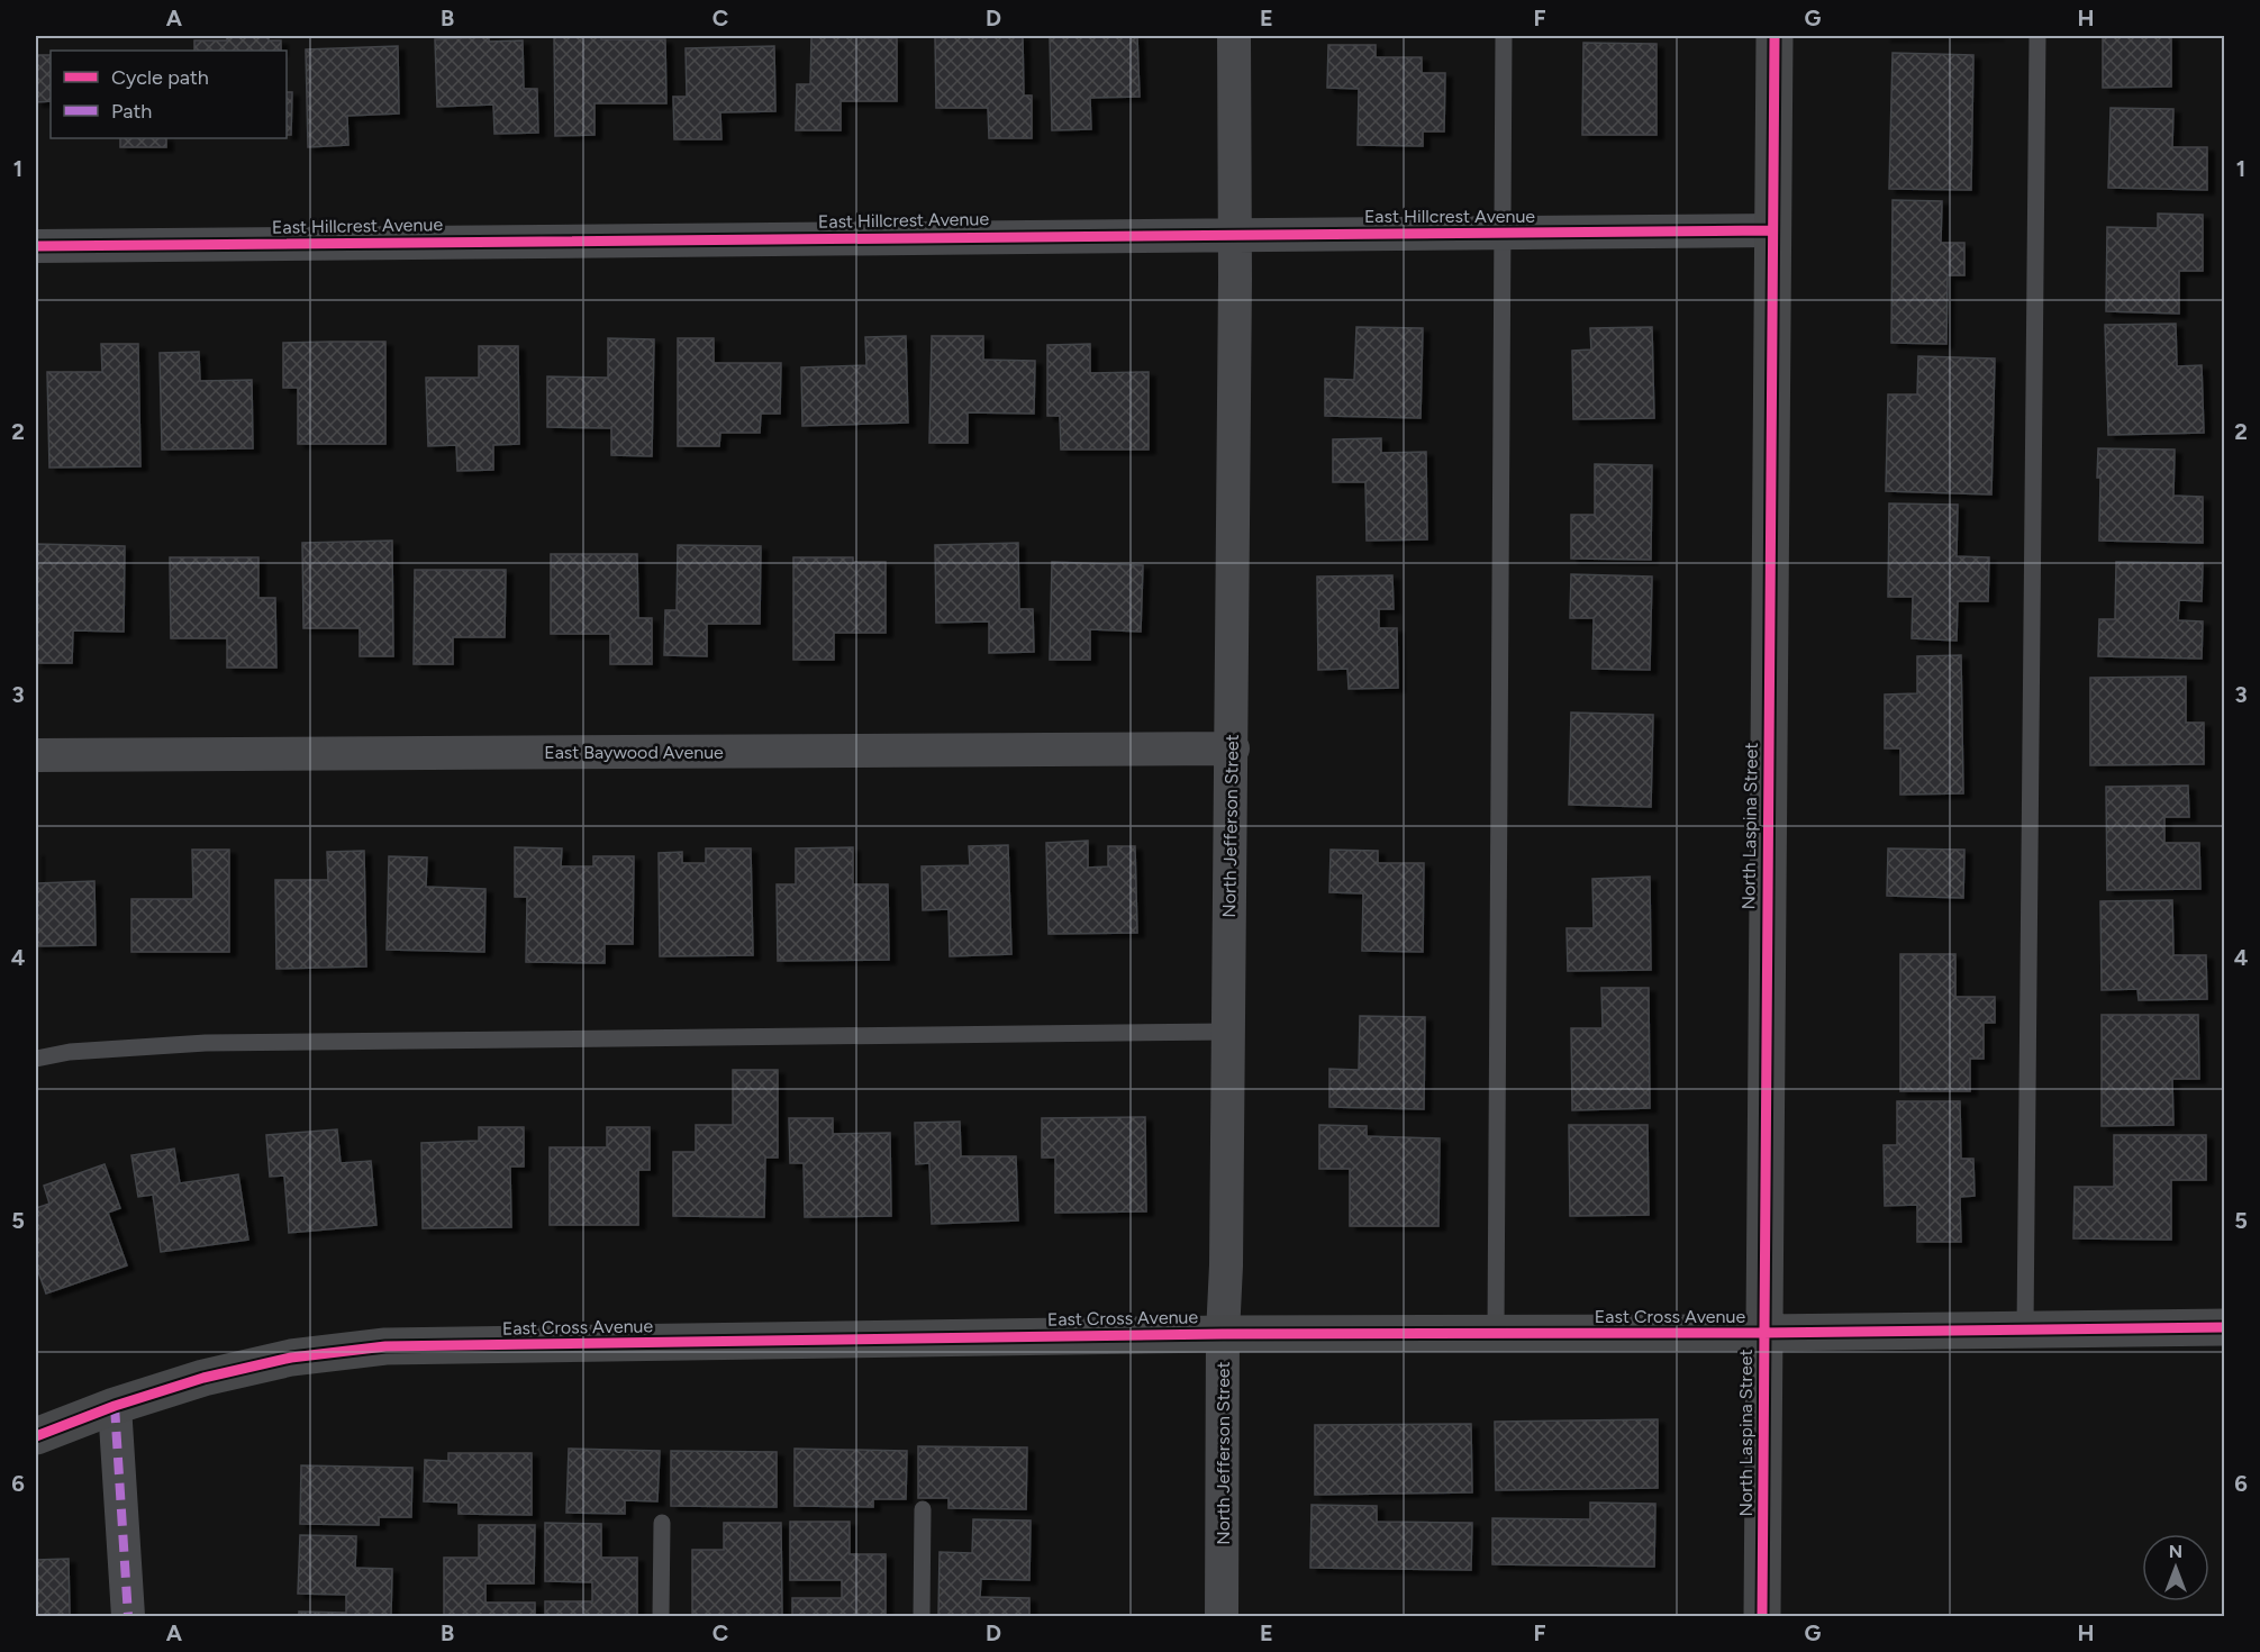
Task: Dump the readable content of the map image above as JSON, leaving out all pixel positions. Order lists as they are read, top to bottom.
{
  "streets": {
    "street": [
      "East Hillcrest Avenue",
      "East Baywood Avenue",
      "North Jefferson Street",
      "North Laspina Street",
      "East Cross Avenue"
    ]
  },
  "crossings": [
    ["East Hillcrest Avenue", "North Jefferson Street"],
    ["East Hillcrest Avenue", "North Laspina Street"],
    ["East Baywood Avenue", "North Jefferson Street"],
    ["North Jefferson Street", "East Cross Avenue"],
    ["North Laspina Street", "East Cross Avenue"]
  ],
  "legend": ["Cycle path", "Path"],
  "north": "top",
  "grid": {
    "columns": [
      "A",
      "B",
      "C",
      "D",
      "E",
      "F",
      "G",
      "H"
    ],
    "rows": [
      "1",
      "2",
      "3",
      "4",
      "5",
      "6"
    ]
  }
}
